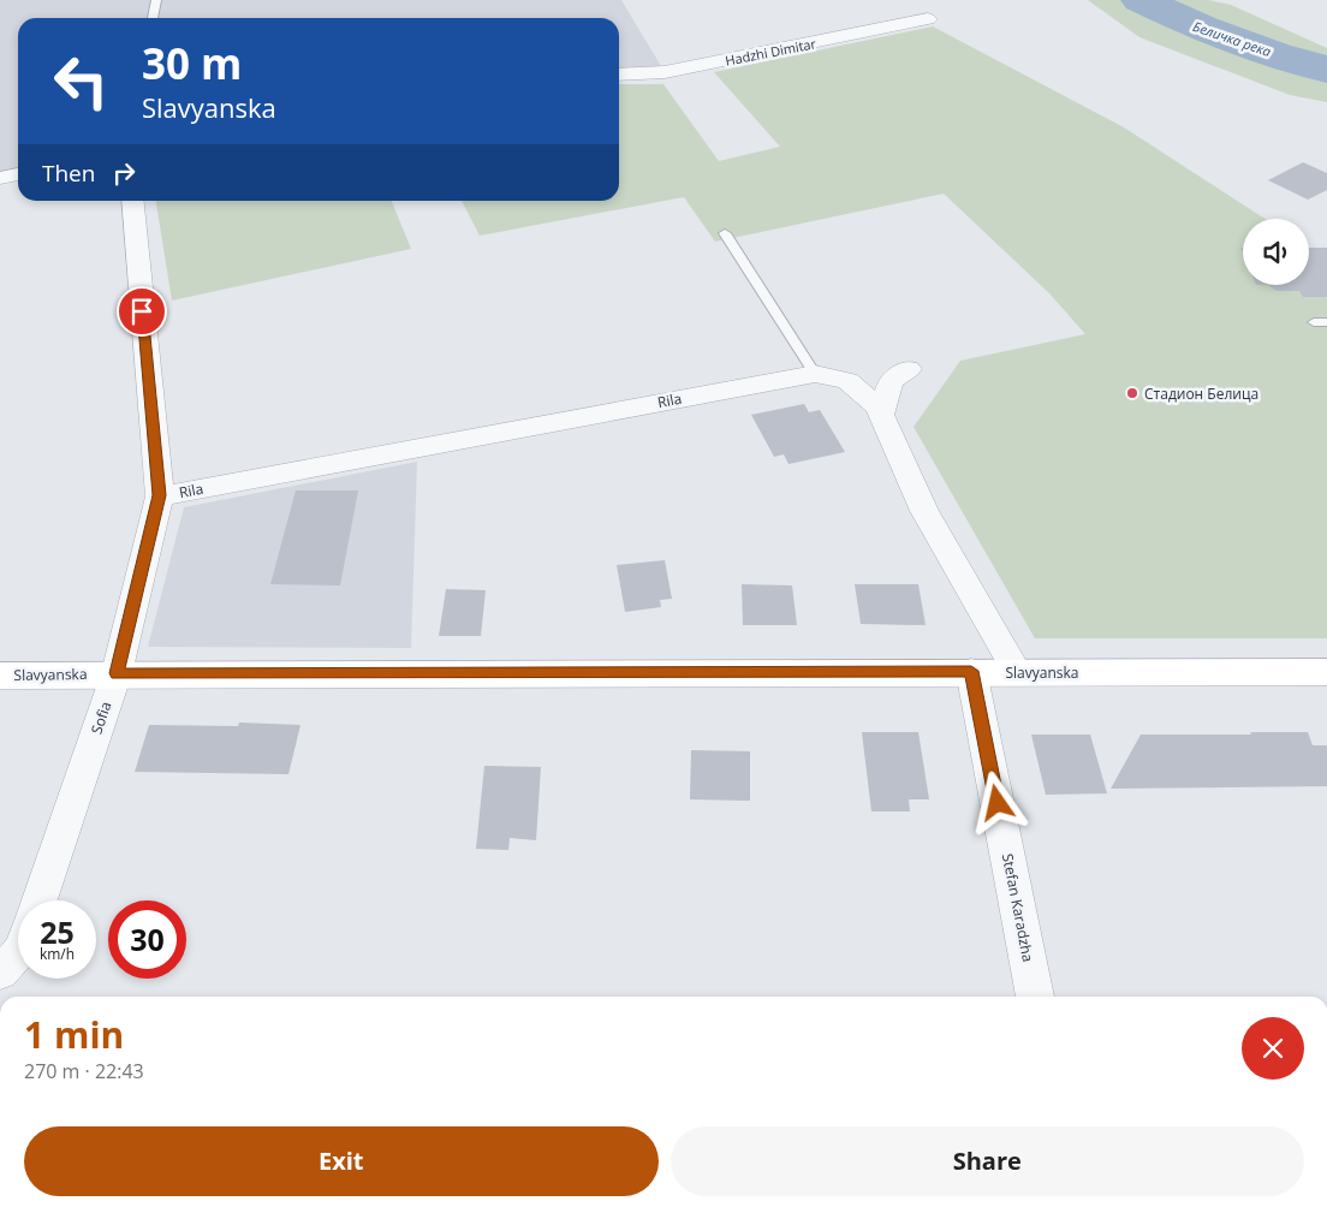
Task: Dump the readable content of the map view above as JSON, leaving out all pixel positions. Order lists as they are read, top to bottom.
{
  "streets": {
    "street": [
      "Hadzhi Dimitar",
      "Rila",
      "Slavyanska",
      "Sofia",
      "Stefan Karadzha"
    ]
  },
  "crossings": [
    ["Rila", "Slavyanska"],
    ["Rila", "Sofia"],
    ["Slavyanska", "Sofia"],
    ["Slavyanska", "Stefan Karadzha"]
  ],
  "water": ["Беличка река"],
  "places": ["Стадион Белица"],
  "page": {
    "turn": ["30 m", "Slavyanska"],
    "then": "Then",
    "speed": "25 km/h",
    "limit": "30",
    "heading": ["1 min", "270 m · 22:43"],
    "buttons": ["Exit", "Share"]
  }
}
